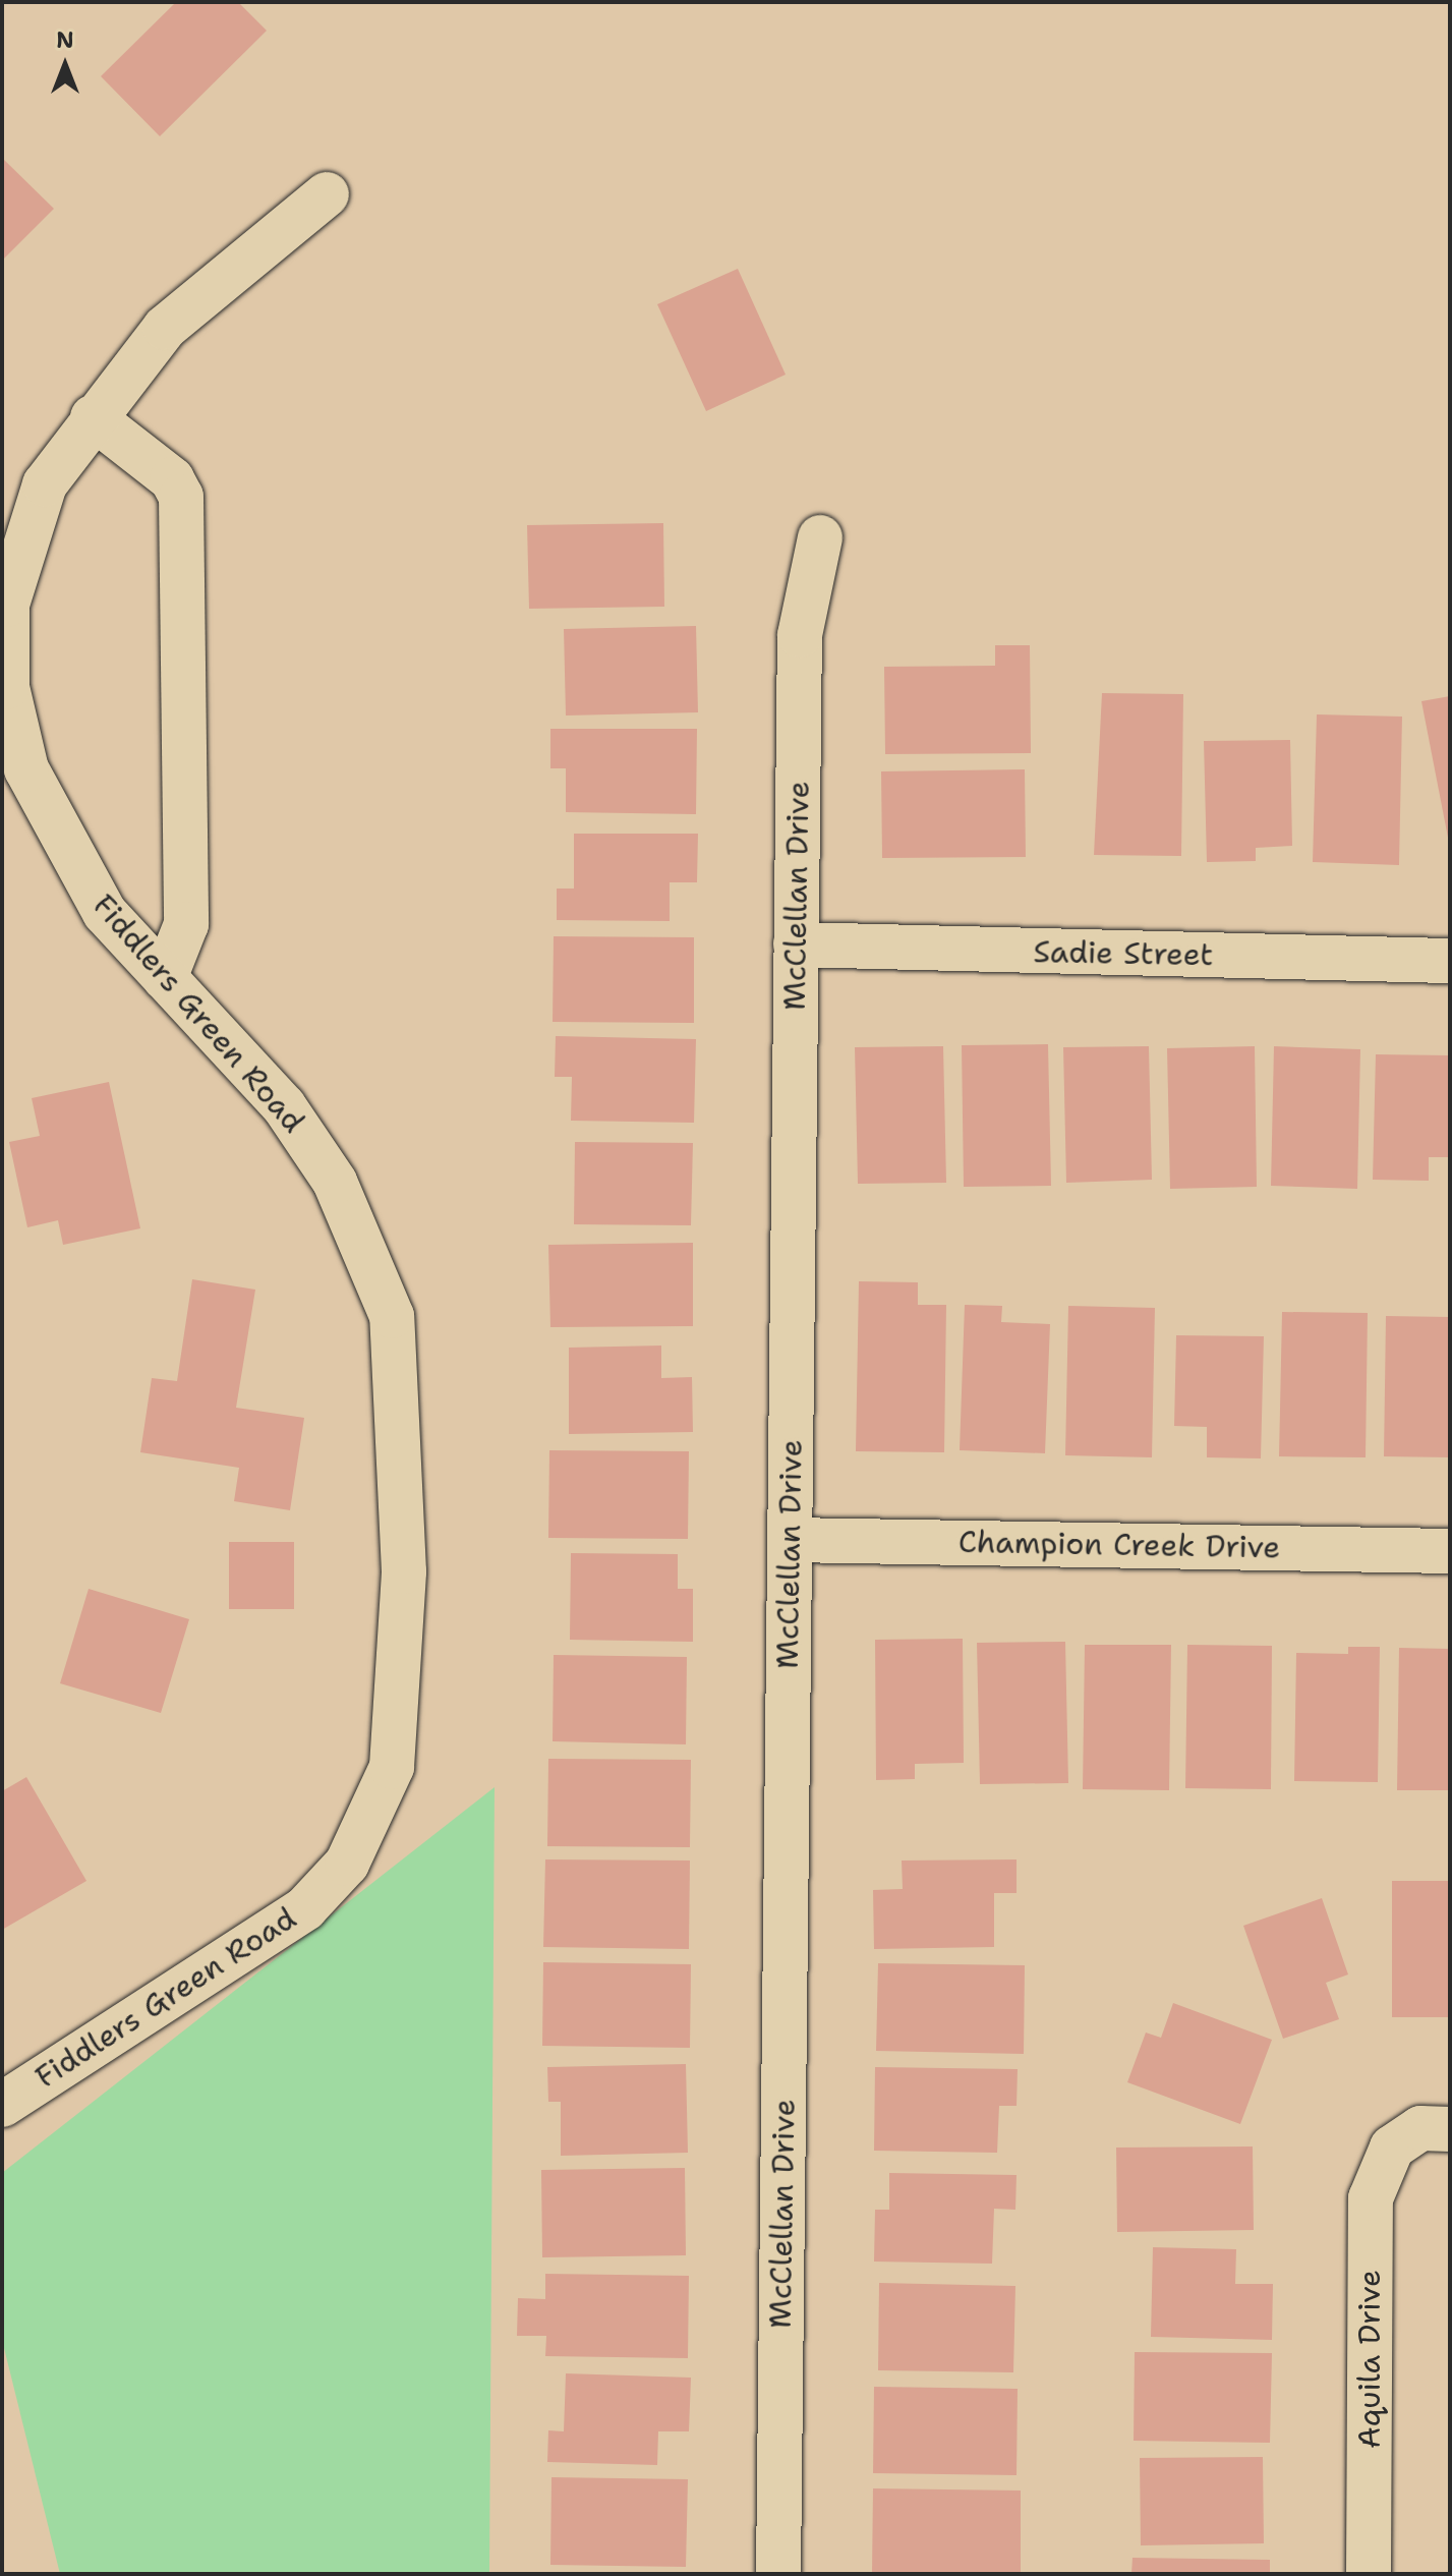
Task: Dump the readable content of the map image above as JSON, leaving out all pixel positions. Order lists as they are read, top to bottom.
{
  "streets": {
    "street": [
      "McClellan Drive",
      "Sadie Street",
      "Fiddlers Green Road",
      "Champion Creek Drive",
      "Aquila Drive"
    ]
  },
  "crossings": [
    ["McClellan Drive", "Sadie Street"],
    ["McClellan Drive", "Champion Creek Drive"]
  ],
  "north": "top"
}
